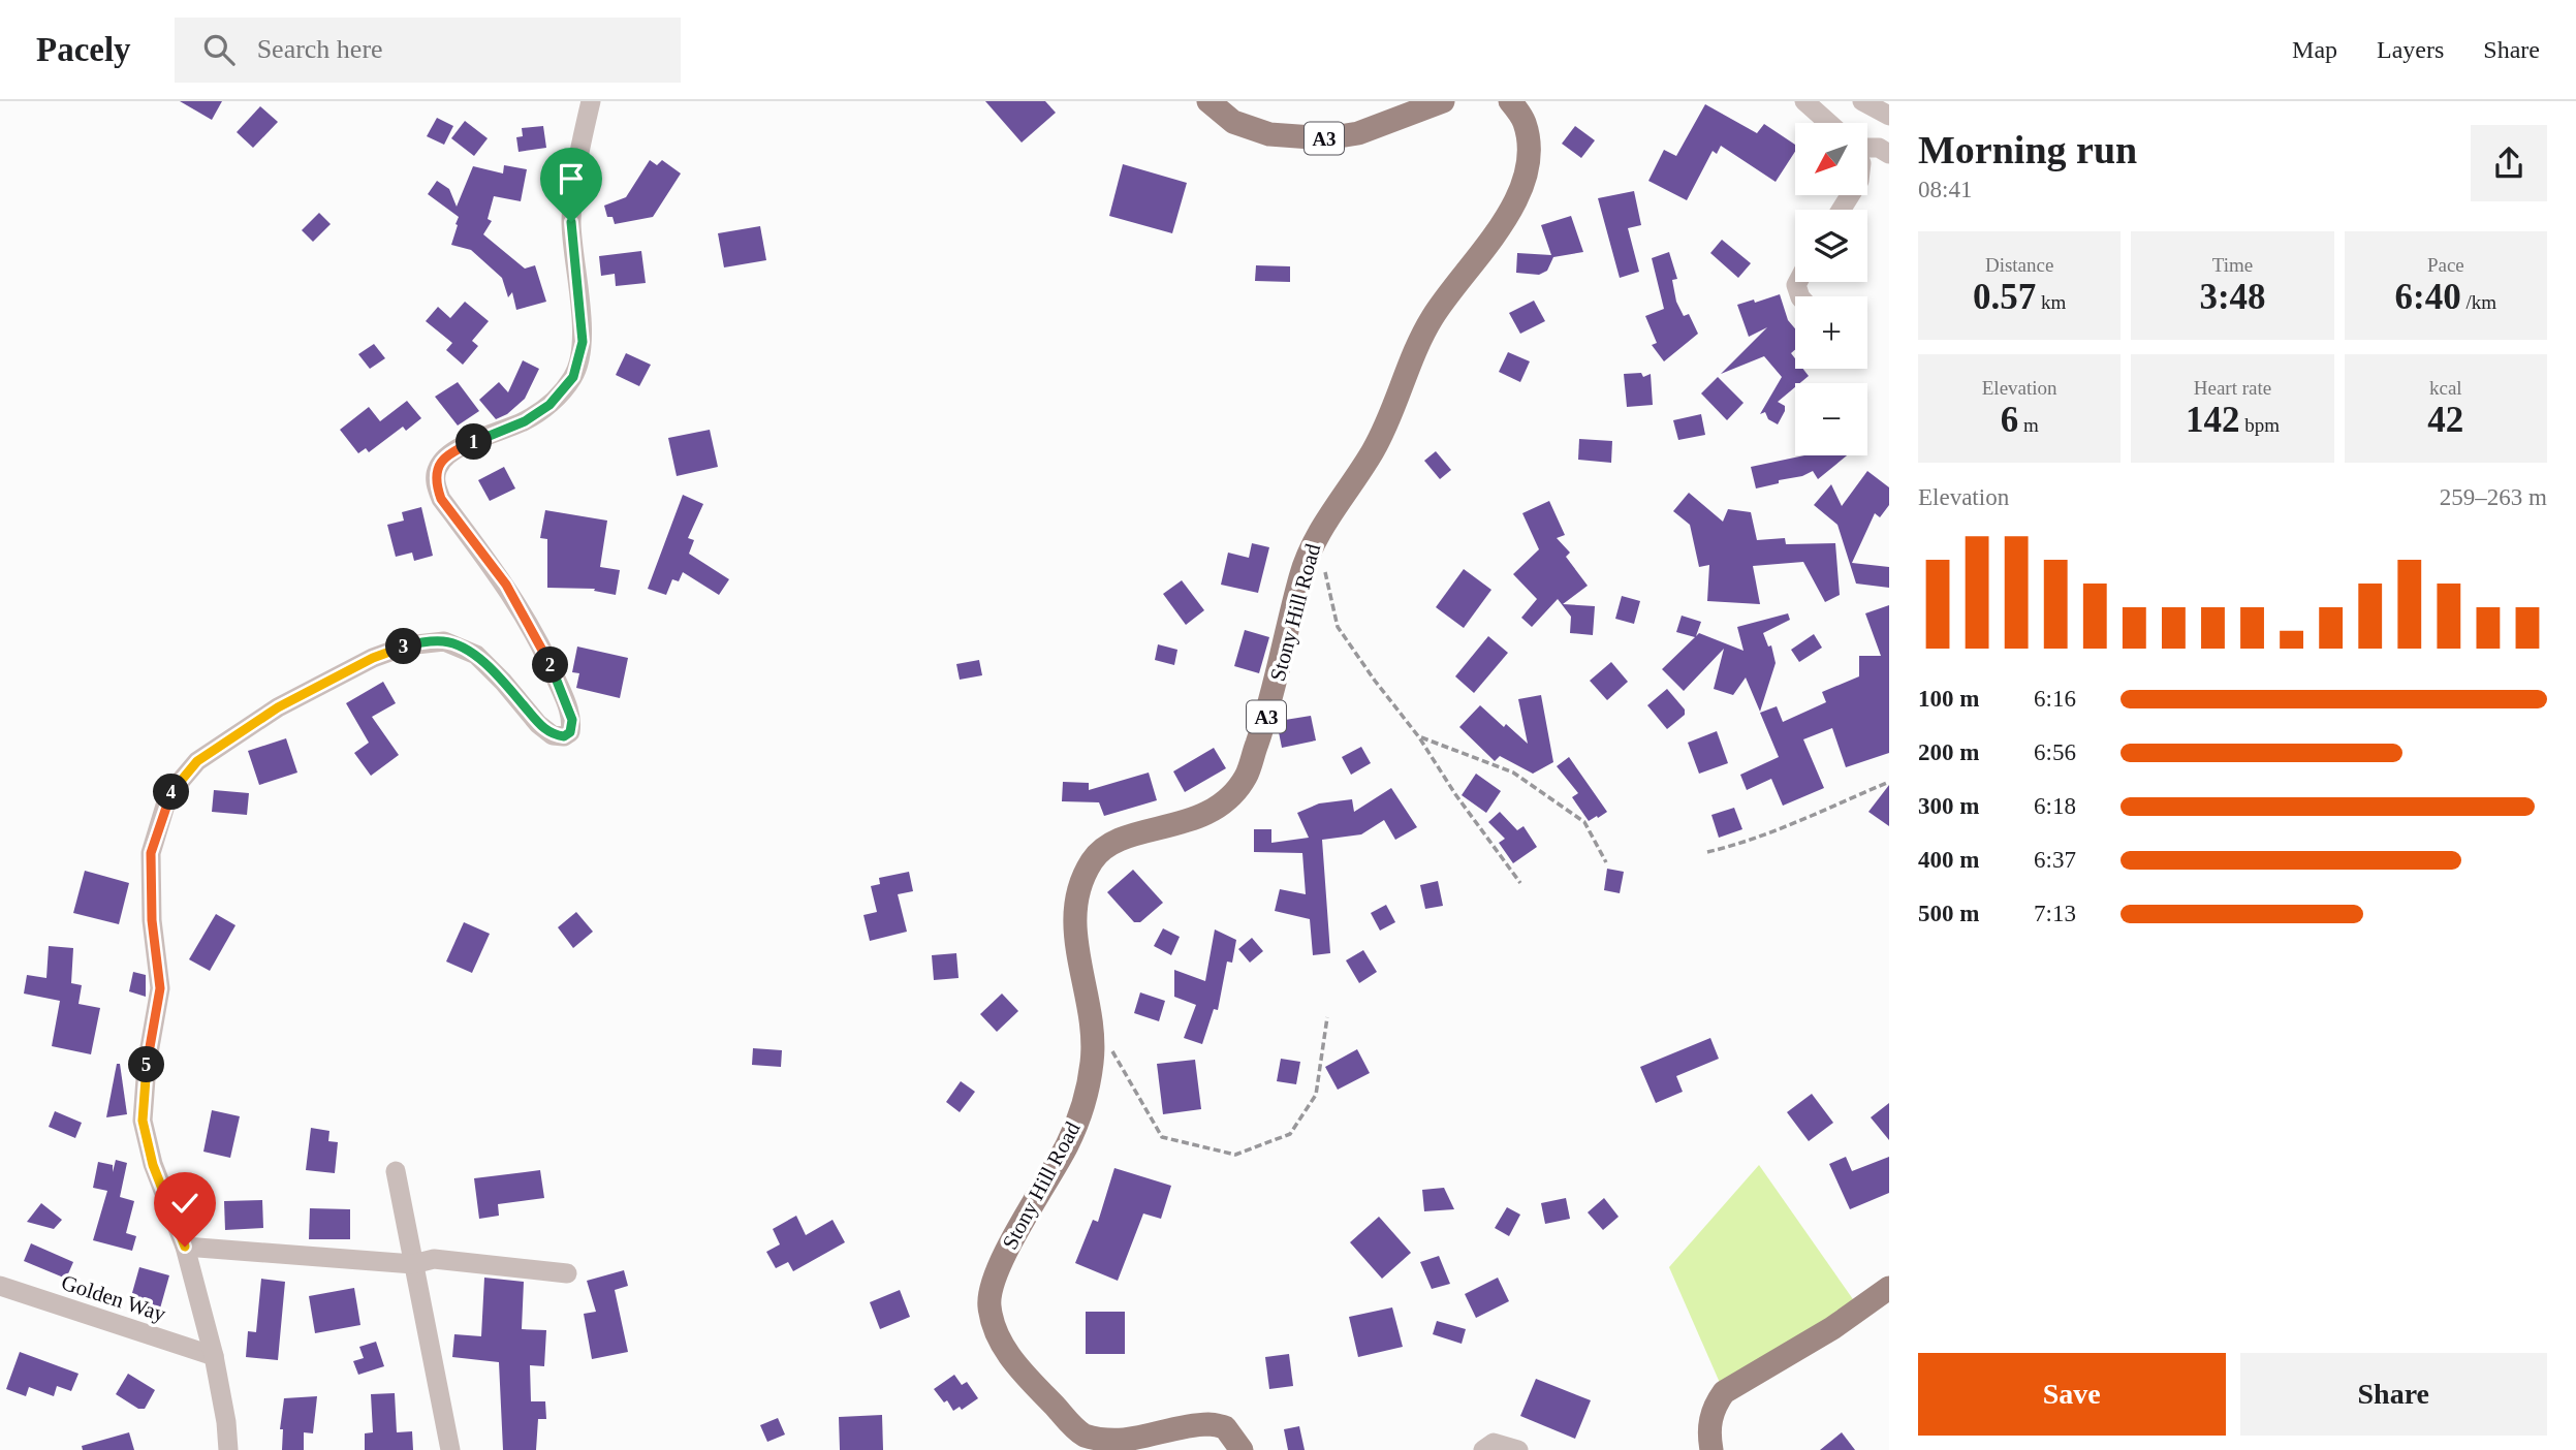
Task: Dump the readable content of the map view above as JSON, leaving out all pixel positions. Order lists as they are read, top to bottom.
{
  "streets": {
    "main road": ["A3", "Stony Hill Road"],
    "street": ["Golden Way"]
  },
  "north": "bottom left",
  "page": {
    "header": "Pacely",
    "search": "Search here",
    "nav": ["Map", "Layers", "Share"],
    "heading": ["Morning run", "08:41"],
    "map_buttons": ["+", "−"],
    "stats": [
      ["Distance", "0.57 km"],
      ["Time", "3:48"],
      ["Pace", "6:40 /km"],
      ["Elevation", "6 m"],
      ["Heart rate", "142 bpm"],
      ["kcal", "42"]
    ],
    "pins": [
      "1",
      "3",
      "2",
      "4",
      "5"
    ],
    "chart": ["Elevation", "259–263 m"],
    "list": [
      {
        "name": "100 m",
        "note": "6:16"
      },
      {
        "name": "200 m",
        "note": "6:56"
      },
      {
        "name": "300 m",
        "note": "6:18"
      },
      {
        "name": "400 m",
        "note": "6:37"
      },
      {
        "name": "500 m",
        "note": "7:13"
      }
    ],
    "buttons": ["Save", "Share"]
  }
}
